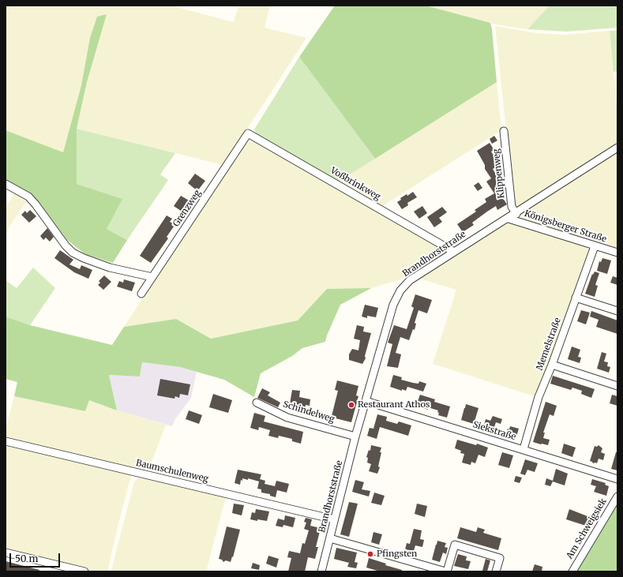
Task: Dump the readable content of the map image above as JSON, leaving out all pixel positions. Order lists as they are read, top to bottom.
{
  "streets": {
    "street": [
      "Klippenweg",
      "Voßbrinkweg",
      "Grenzweg",
      "Königsberger Straße",
      "Brandhorststraße",
      "Memelstraße",
      "Schindelweg",
      "Siekstraße",
      "Baumschulenweg",
      "Am Schweigsiek"
    ]
  },
  "crossings": [
    ["Klippenweg", "Brandhorststraße"],
    ["Voßbrinkweg", "Grenzweg"],
    ["Voßbrinkweg", "Brandhorststraße"],
    ["Königsberger Straße", "Brandhorststraße"],
    ["Königsberger Straße", "Memelstraße"],
    ["Brandhorststraße", "Schindelweg"],
    ["Brandhorststraße", "Siekstraße"],
    ["Brandhorststraße", "Baumschulenweg"],
    ["Memelstraße", "Siekstraße"]
  ],
  "places": ["Restaurant Athos", "Pfingsten"],
  "scale_bar": "50 m"
}
